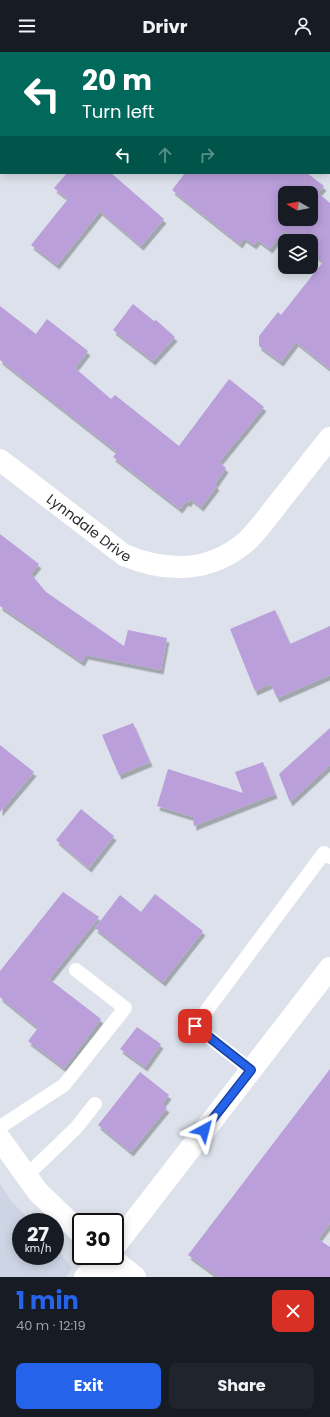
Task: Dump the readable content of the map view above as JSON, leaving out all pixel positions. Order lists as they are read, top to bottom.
{
  "streets": {
    "street": ["Lynndale Drive"]
  },
  "north": "left",
  "page": {
    "header": "Drivr",
    "turn": ["20 m", "Turn left"],
    "speed": "27 km/h",
    "limit": "30",
    "heading": ["1 min", "40 m · 12:19"],
    "buttons": ["Exit", "Share"]
  }
}
